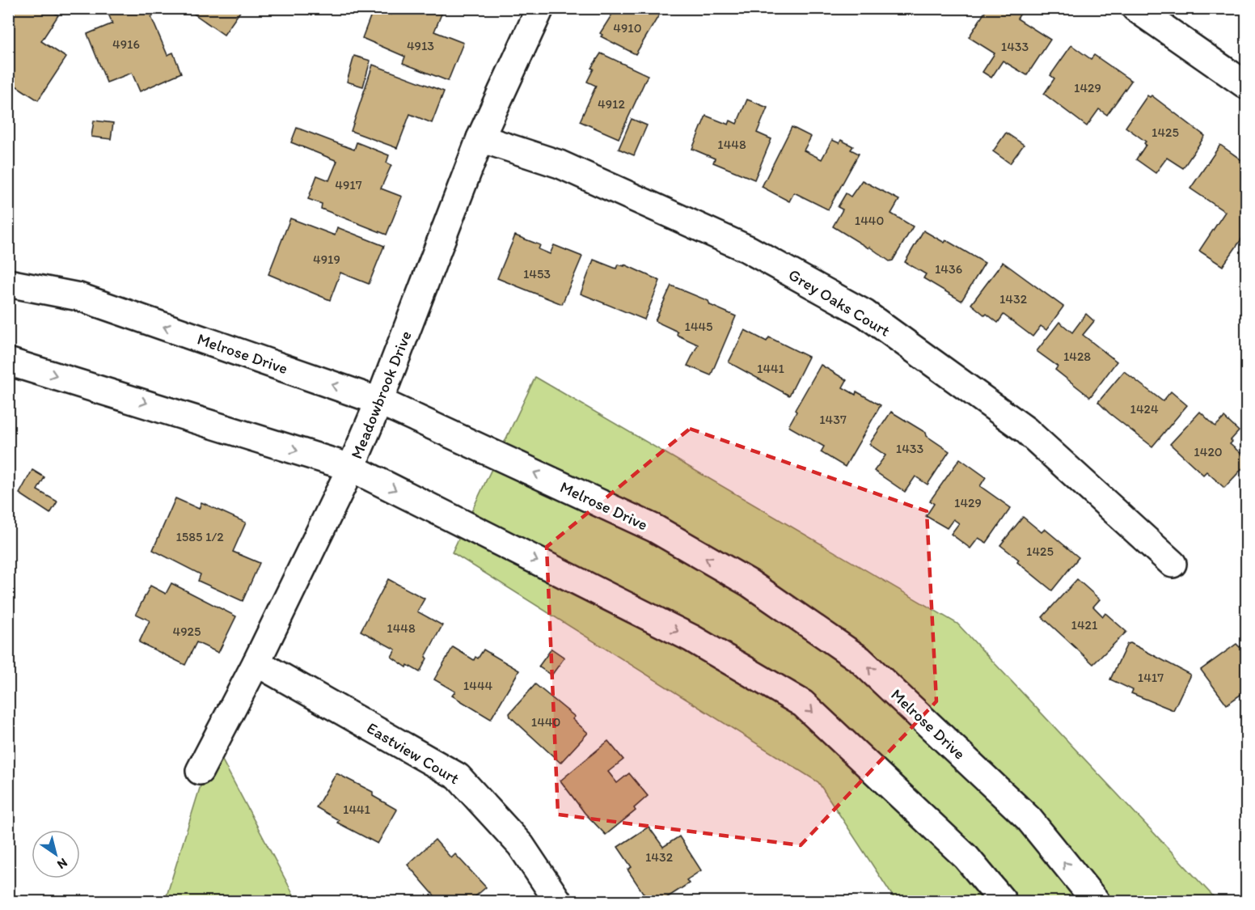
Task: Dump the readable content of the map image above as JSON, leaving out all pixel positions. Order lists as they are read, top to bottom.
{
  "streets": {
    "main road": [
      "Grey Oaks Court",
      "Melrose Drive",
      "Meadowbrook Drive",
      "Eastview Court"
    ]
  },
  "crossings": [
    ["Grey Oaks Court", "Meadowbrook Drive"],
    ["Melrose Drive", "Meadowbrook Drive"],
    ["Meadowbrook Drive", "Eastview Court"]
  ],
  "house_numbers": [
    "4910",
    "4916",
    "4913",
    "1433",
    "1429",
    "4912",
    "1425",
    "1448",
    "4917",
    "1440",
    "4919",
    "1436",
    "1453",
    "1432",
    "1445",
    "1428",
    "1441",
    "1424",
    "1437",
    "1433",
    "1420",
    "1429",
    "1585 1/2",
    "1425",
    "1421",
    "1448",
    "4925",
    "1417",
    "1444",
    "1440",
    "1441",
    "1432"
  ],
  "north": "bottom right"
}
